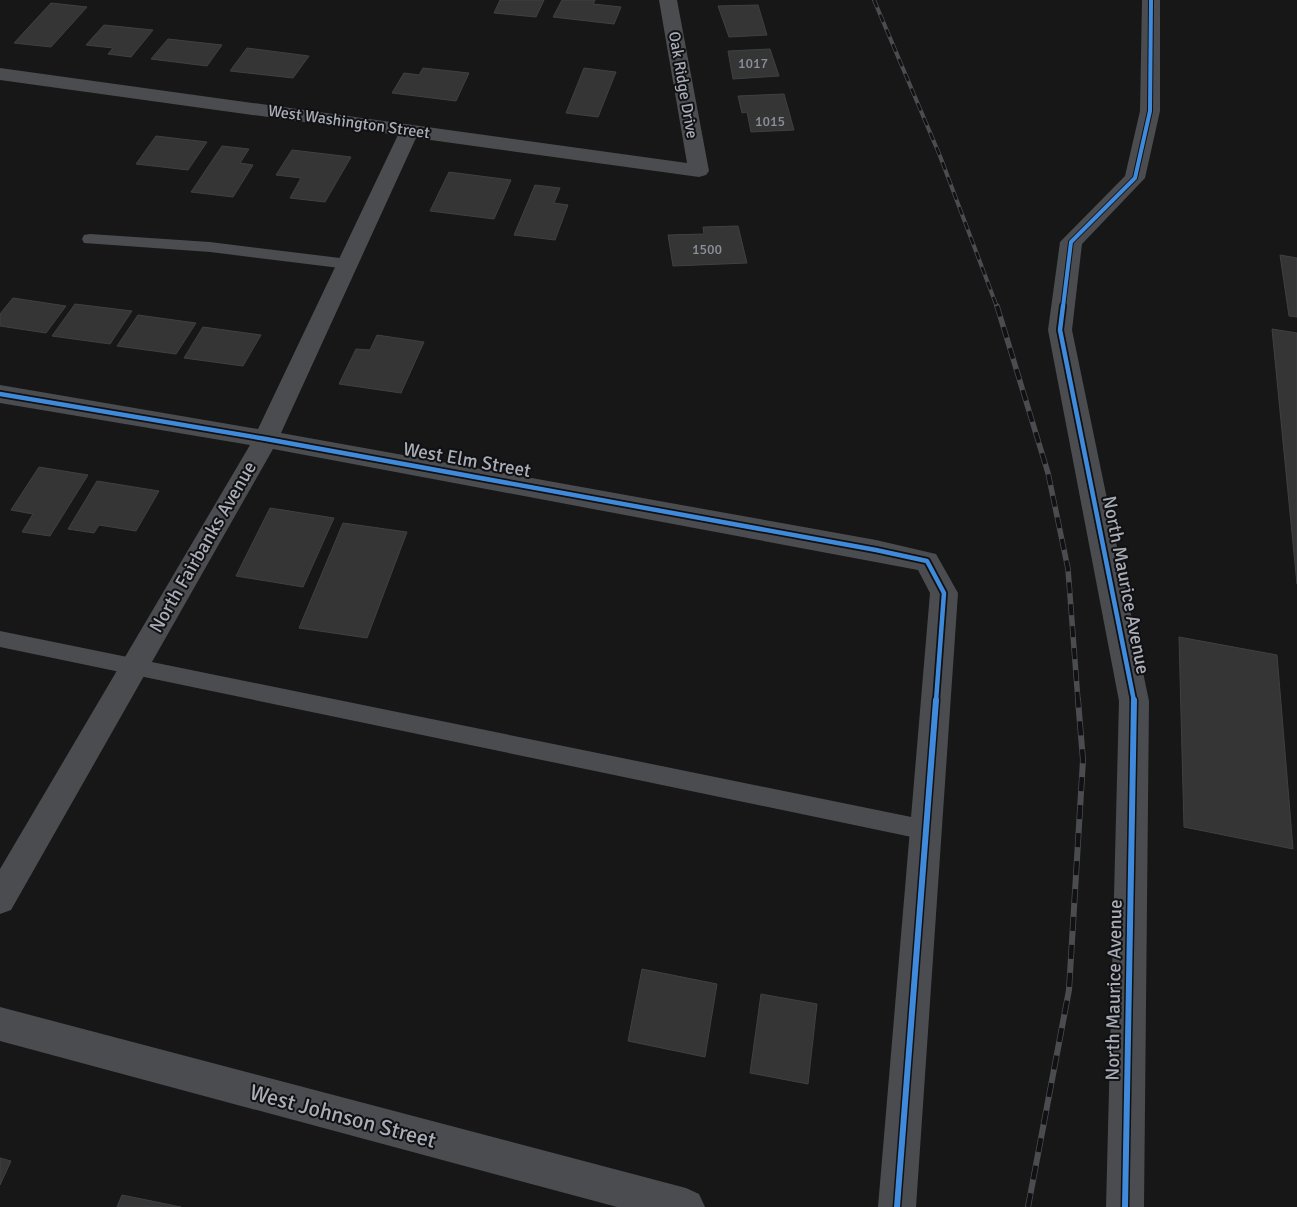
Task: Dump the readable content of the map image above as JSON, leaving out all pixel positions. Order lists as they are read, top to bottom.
{
  "streets": {
    "street": [
      "Oak Ridge Drive",
      "West Washington Street",
      "West Elm Street",
      "North Fairbanks Avenue",
      "North Maurice Avenue",
      "West Johnson Street"
    ]
  },
  "crossings": [
    ["Oak Ridge Drive", "West Washington Street"],
    ["West Washington Street", "North Fairbanks Avenue"],
    ["West Elm Street", "North Fairbanks Avenue"]
  ],
  "house_numbers": ["1017", "1015", "1500"]
}
